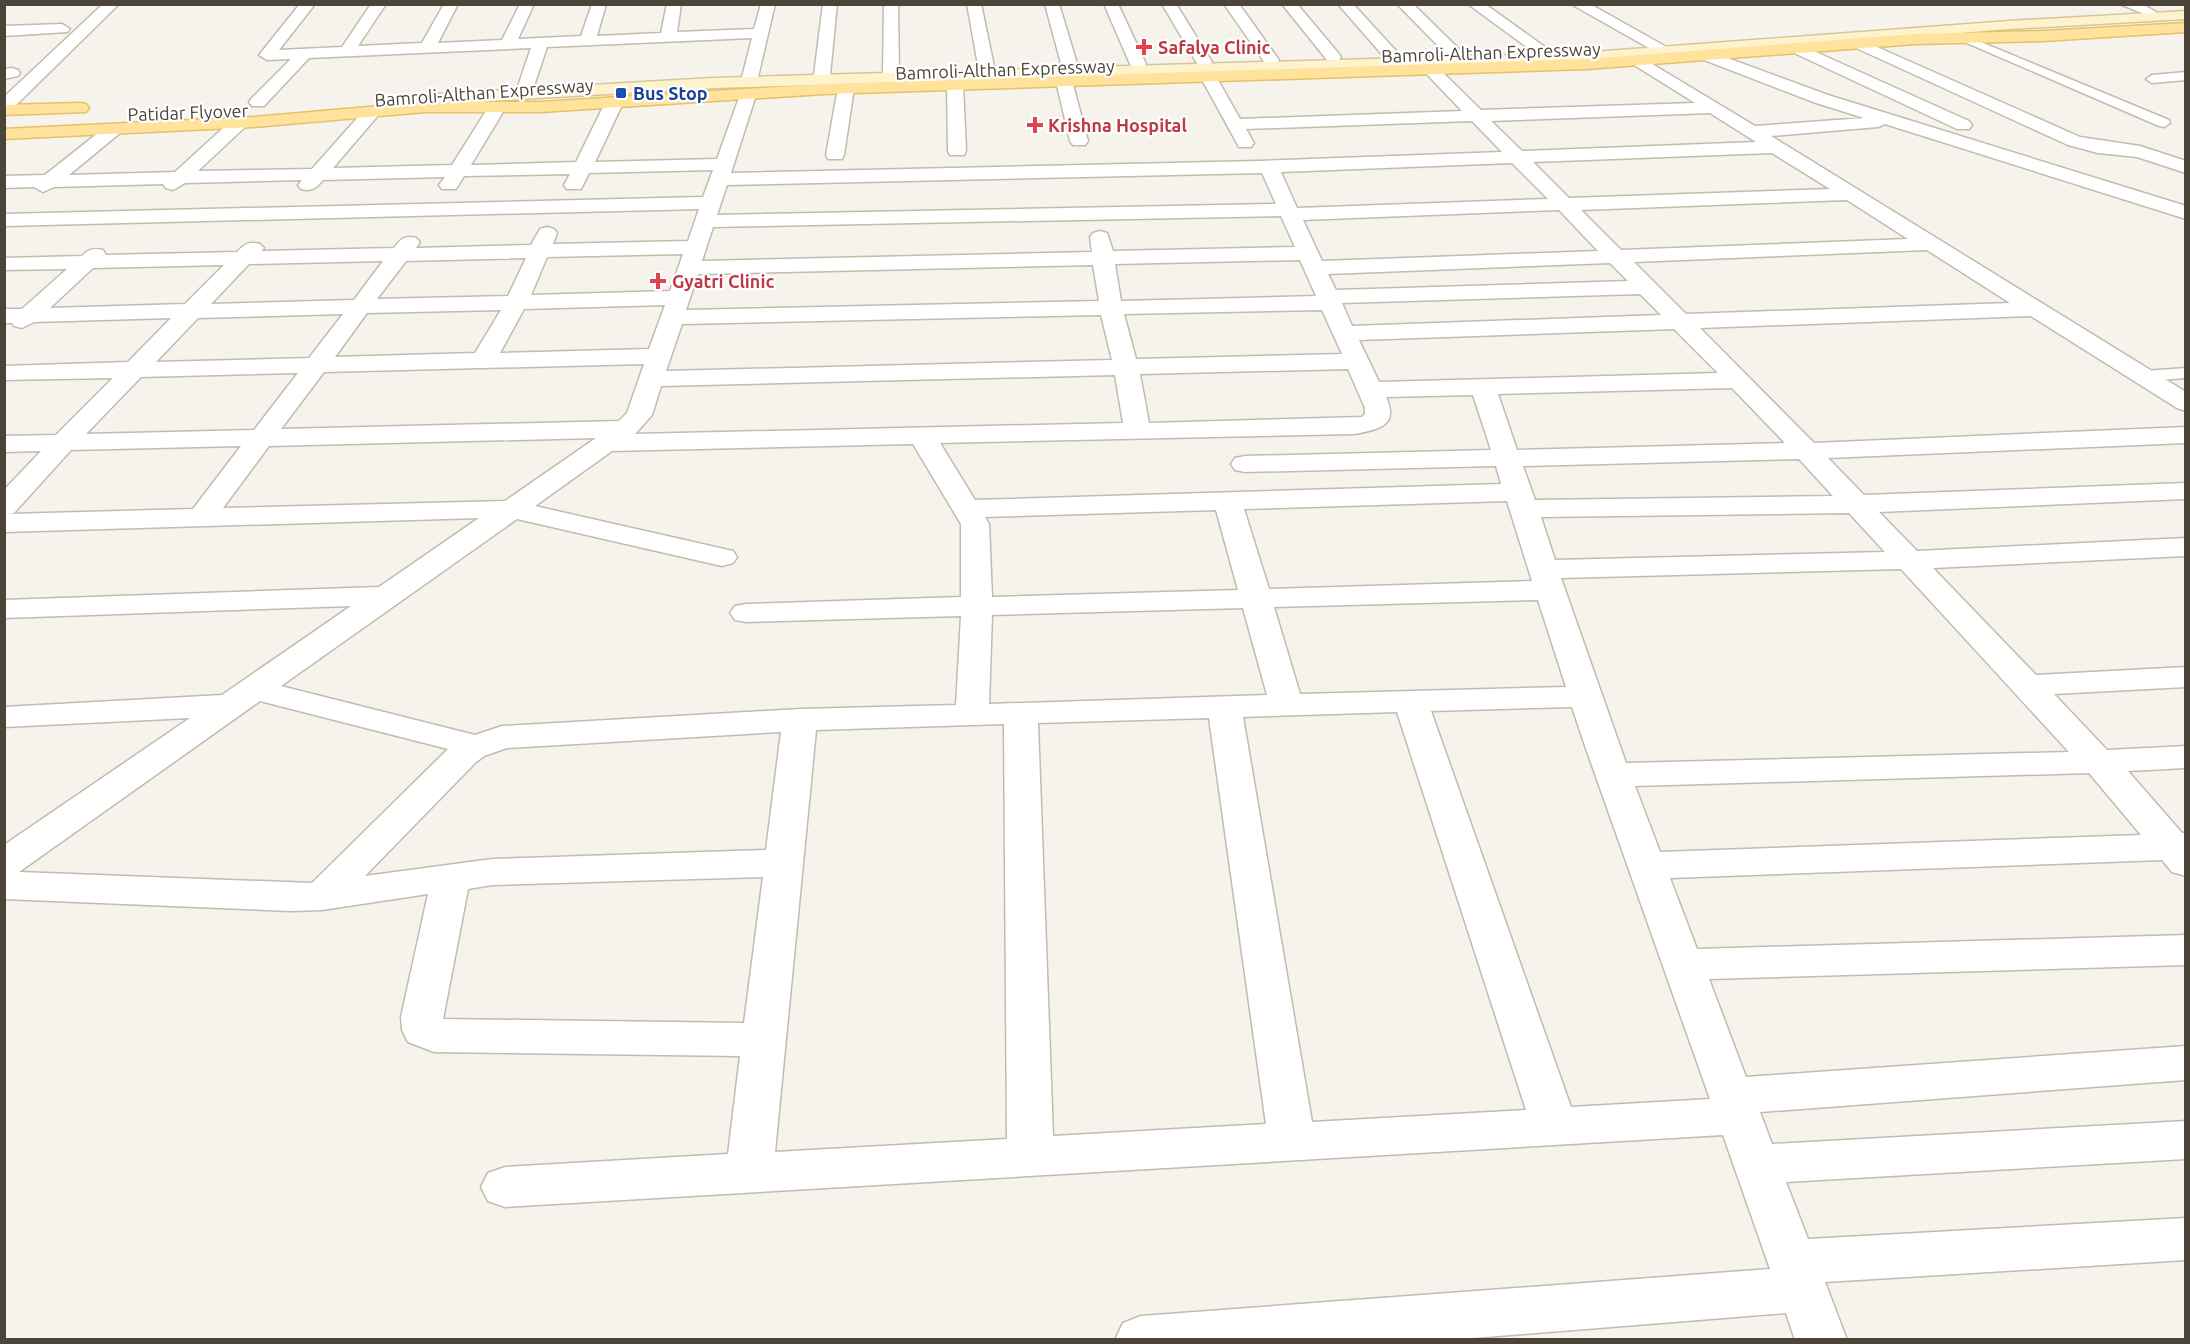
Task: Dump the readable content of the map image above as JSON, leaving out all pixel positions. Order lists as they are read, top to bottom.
{
  "streets": {
    "main road": ["Bamroli-Althan Expressway", "Patidar Flyover"]
  },
  "places": {
    "health": ["Safalya Clinic", "Krishna Hospital", "Gyatri Clinic"],
    "transit": ["Bus Stop"]
  }
}
